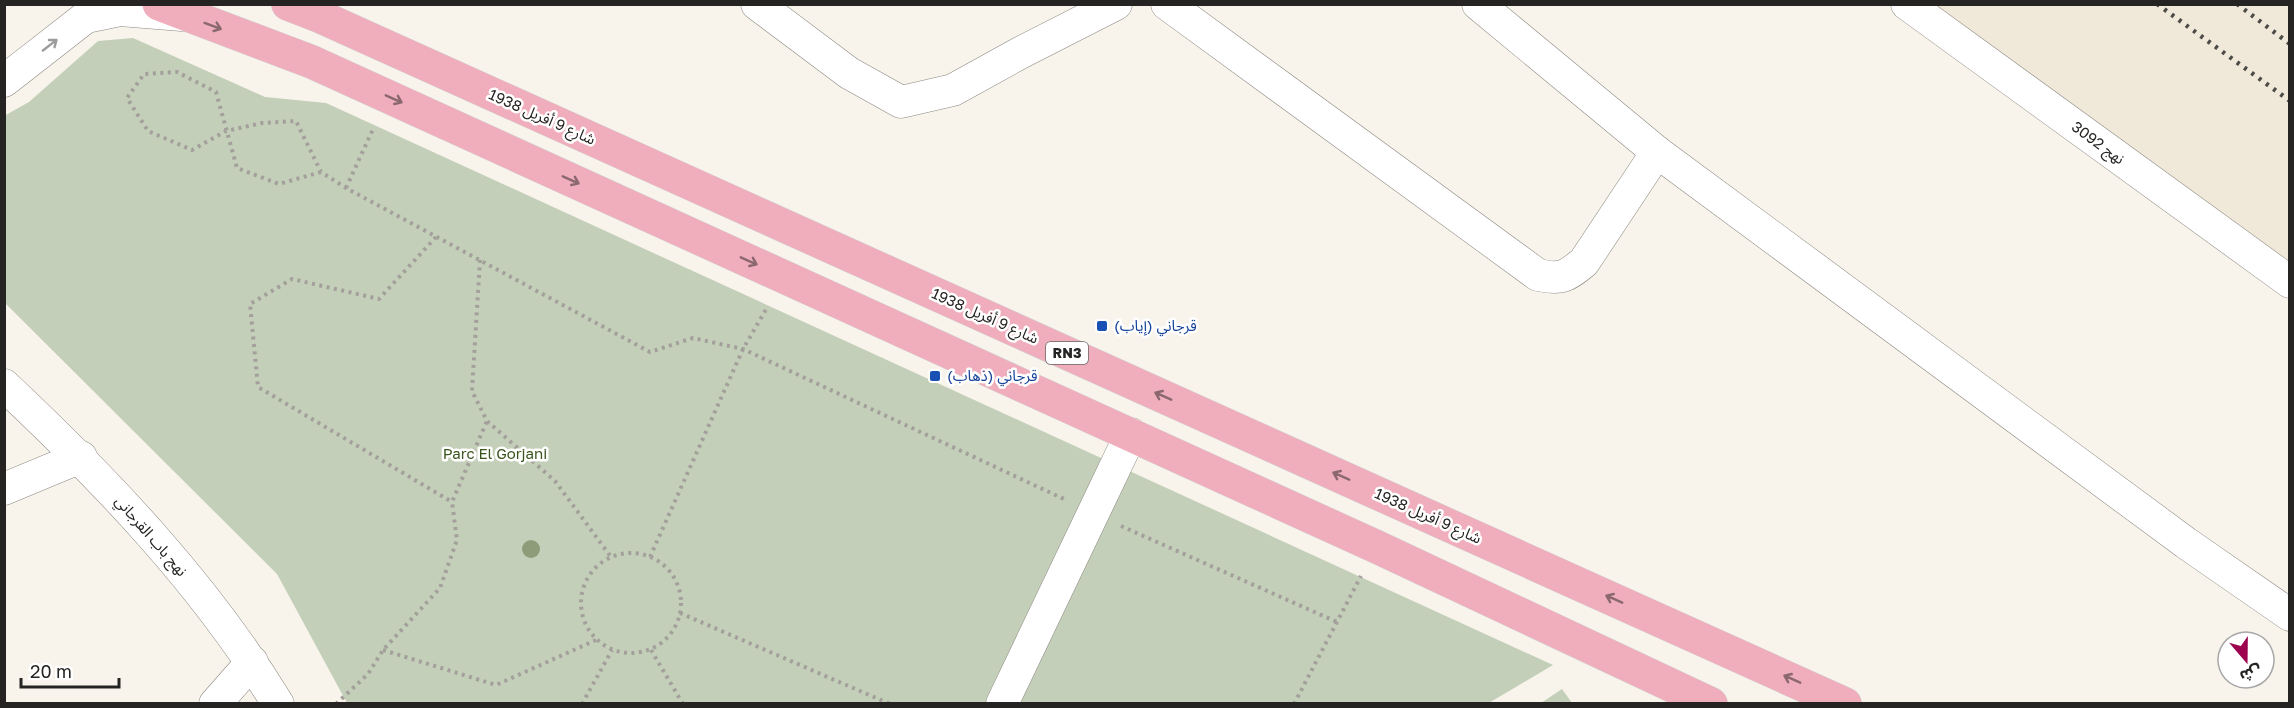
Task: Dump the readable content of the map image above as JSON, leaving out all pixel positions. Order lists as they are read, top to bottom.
{
  "streets": {
    "main road": ["شارع 9 أفريل 1938", "RN3"],
    "street": ["نهج 3092", "نهج باب القرجاني"]
  },
  "parks": ["Parc El Gorjani"],
  "places": {
    "transit": ["قرجاني (إياب)", "قرجاني (ذهاب)"]
  },
  "scale_bar": "20 m",
  "north": "bottom"
}
